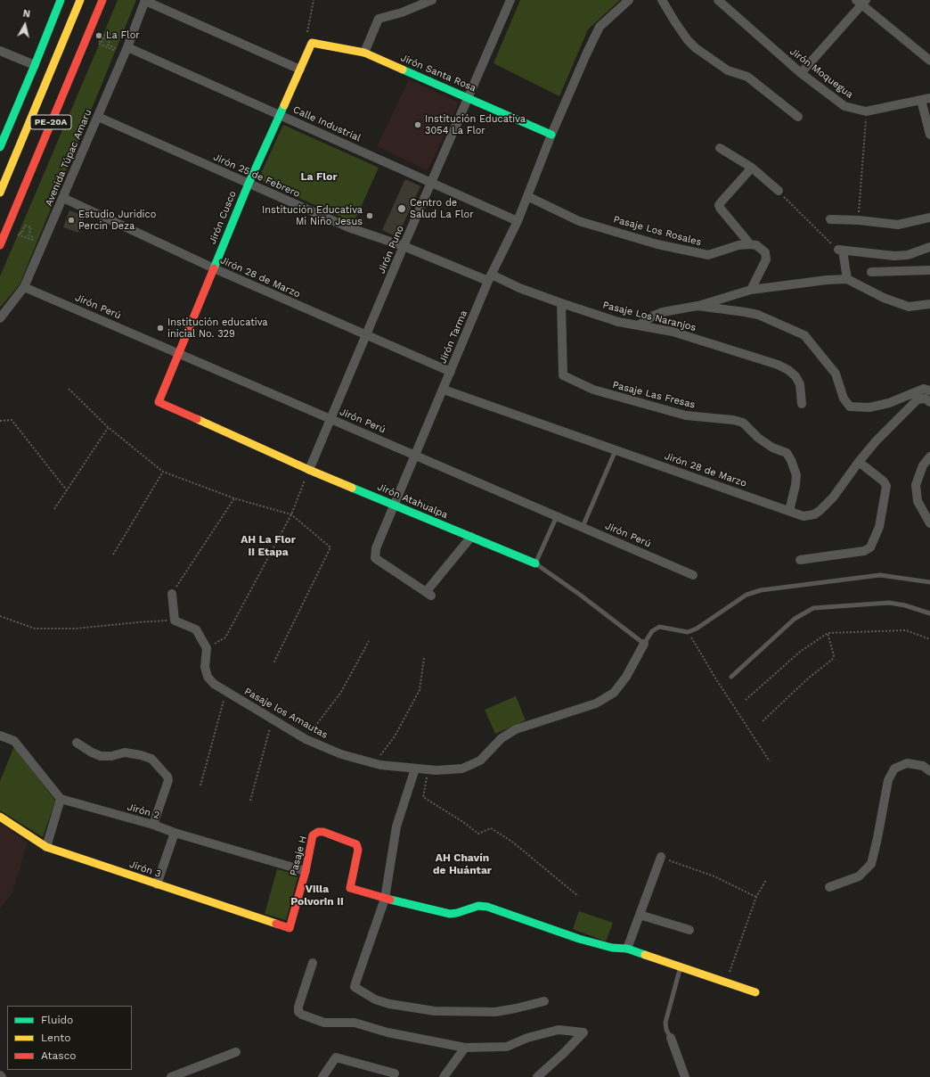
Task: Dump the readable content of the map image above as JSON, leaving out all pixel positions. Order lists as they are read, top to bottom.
{
  "streets": {
    "main road": [
      "Jirón Santa Rosa",
      "PE-20A",
      "Jirón Cusco",
      "Jirón Atahualpa",
      "Pasaje H",
      "Jirón 3"
    ],
    "street": [
      "Jirón Moquegua",
      "Calle Industrial",
      "Avenida Túpac Amaru",
      "Jirón 25 de Febrero",
      "Pasaje Los Rosales",
      "Jirón Puno",
      "Jirón 28 de Marzo",
      "Jirón Perú",
      "Pasaje Los Naranjos",
      "Jirón Tarma",
      "Pasaje Las Fresas",
      "Pasaje los Amautas",
      "Jirón 2"
    ]
  },
  "crossings": [
    ["Jirón Santa Rosa", "Jirón Cusco"],
    ["Jirón Santa Rosa", "Jirón Puno"],
    ["Jirón Santa Rosa", "Jirón Tarma"],
    ["Calle Industrial", "Avenida Túpac Amaru"],
    ["Calle Industrial", "Jirón Cusco"],
    ["Calle Industrial", "Jirón Puno"],
    ["Calle Industrial", "Jirón Tarma"],
    ["Avenida Túpac Amaru", "Jirón 25 de Febrero"],
    ["Avenida Túpac Amaru", "Jirón 28 de Marzo"],
    ["Avenida Túpac Amaru", "Jirón Perú"],
    ["Jirón 25 de Febrero", "Jirón Cusco"],
    ["Jirón 25 de Febrero", "Jirón Puno"],
    ["Jirón 25 de Febrero", "Pasaje Los Naranjos"],
    ["Jirón 25 de Febrero", "Jirón Tarma"],
    ["Jirón Cusco", "Jirón 28 de Marzo"],
    ["Jirón Cusco", "Jirón Perú"],
    ["Jirón Cusco", "Jirón Atahualpa"],
    ["Pasaje Los Rosales", "Jirón Tarma"],
    ["Jirón Puno", "Jirón 28 de Marzo"],
    ["Jirón Puno", "Jirón Perú"],
    ["Jirón Puno", "Jirón Atahualpa"],
    ["Jirón 28 de Marzo", "Jirón Tarma"],
    ["Jirón 28 de Marzo", "Pasaje Las Fresas"],
    ["Jirón Perú", "Jirón Tarma"],
    ["Pasaje Los Naranjos", "Jirón Tarma"],
    ["Pasaje Los Naranjos", "Pasaje Las Fresas"],
    ["Jirón Tarma", "Jirón Atahualpa"],
    ["Jirón Atahualpa", "Pasaje los Amautas"],
    ["Jirón 2", "Pasaje H"],
    ["Pasaje H", "Jirón 3"]
  ],
  "districts": [
    "La Flor",
    "AH La Flor II Etapa",
    "AH Chavín de Huántar",
    "Villa Polvorin II"
  ],
  "places": [
    "La Flor",
    "Institución Educativa 3054 La Flor",
    "Centro de Salud La Flor",
    "Institución Educativa Mi Niño Jesus",
    "Estudio Juridico Percin Deza",
    "Institución educativa inicial No. 329"
  ],
  "legend": ["Fluido", "Lento", "Atasco"],
  "north": "top"
}
